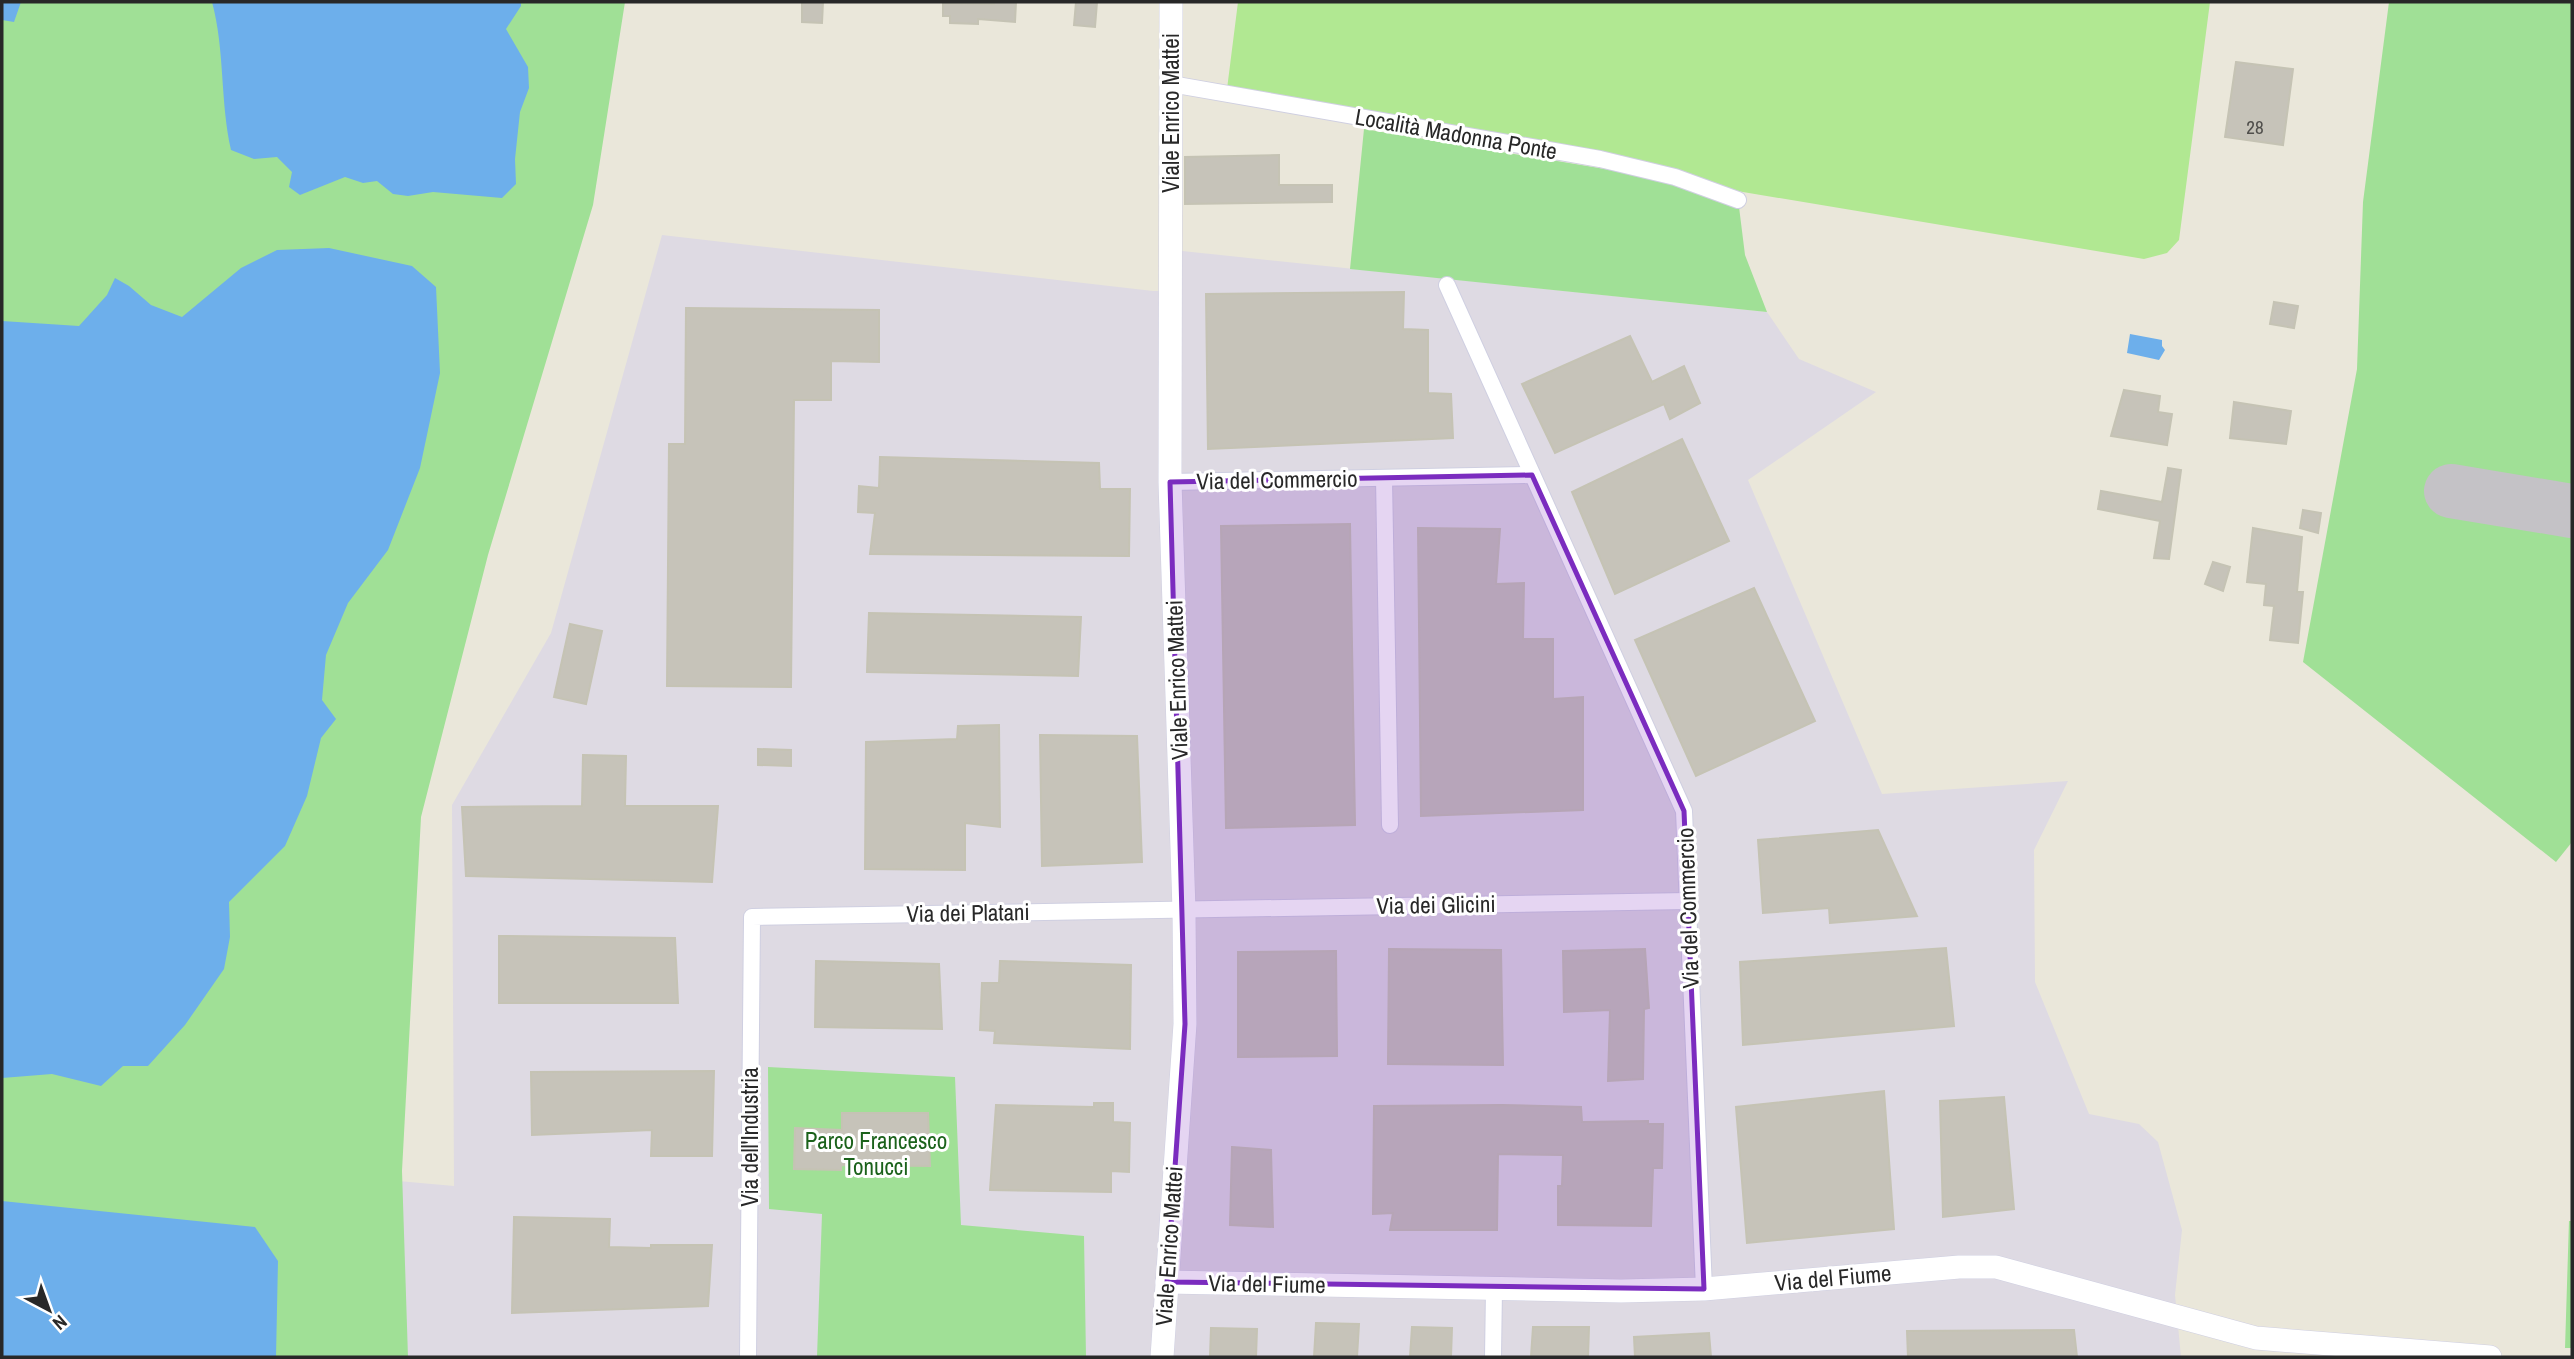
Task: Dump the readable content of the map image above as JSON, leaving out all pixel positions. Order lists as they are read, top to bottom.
{
  "streets": {
    "street": [
      "Viale Enrico Mattei",
      "Località Madonna Ponte",
      "Via del Commercio",
      "Via dei Glicini",
      "Via dei Platani",
      "Via dell'Industria",
      "Via del Fiume"
    ]
  },
  "crossings": [
    ["Viale Enrico Mattei", "Località Madonna Ponte"],
    ["Viale Enrico Mattei", "Via del Commercio"],
    ["Viale Enrico Mattei", "Via dei Glicini"],
    ["Viale Enrico Mattei", "Via dei Platani"],
    ["Viale Enrico Mattei", "Via del Fiume"],
    ["Via del Commercio", "Via dei Glicini"],
    ["Via del Commercio", "Via del Fiume"],
    ["Via dei Glicini", "Via dei Platani"],
    ["Via dei Platani", "Via dell'Industria"]
  ],
  "parks": ["Parco Francesco Tonucci"],
  "house_numbers": ["28"],
  "north": "bottom right"
}
